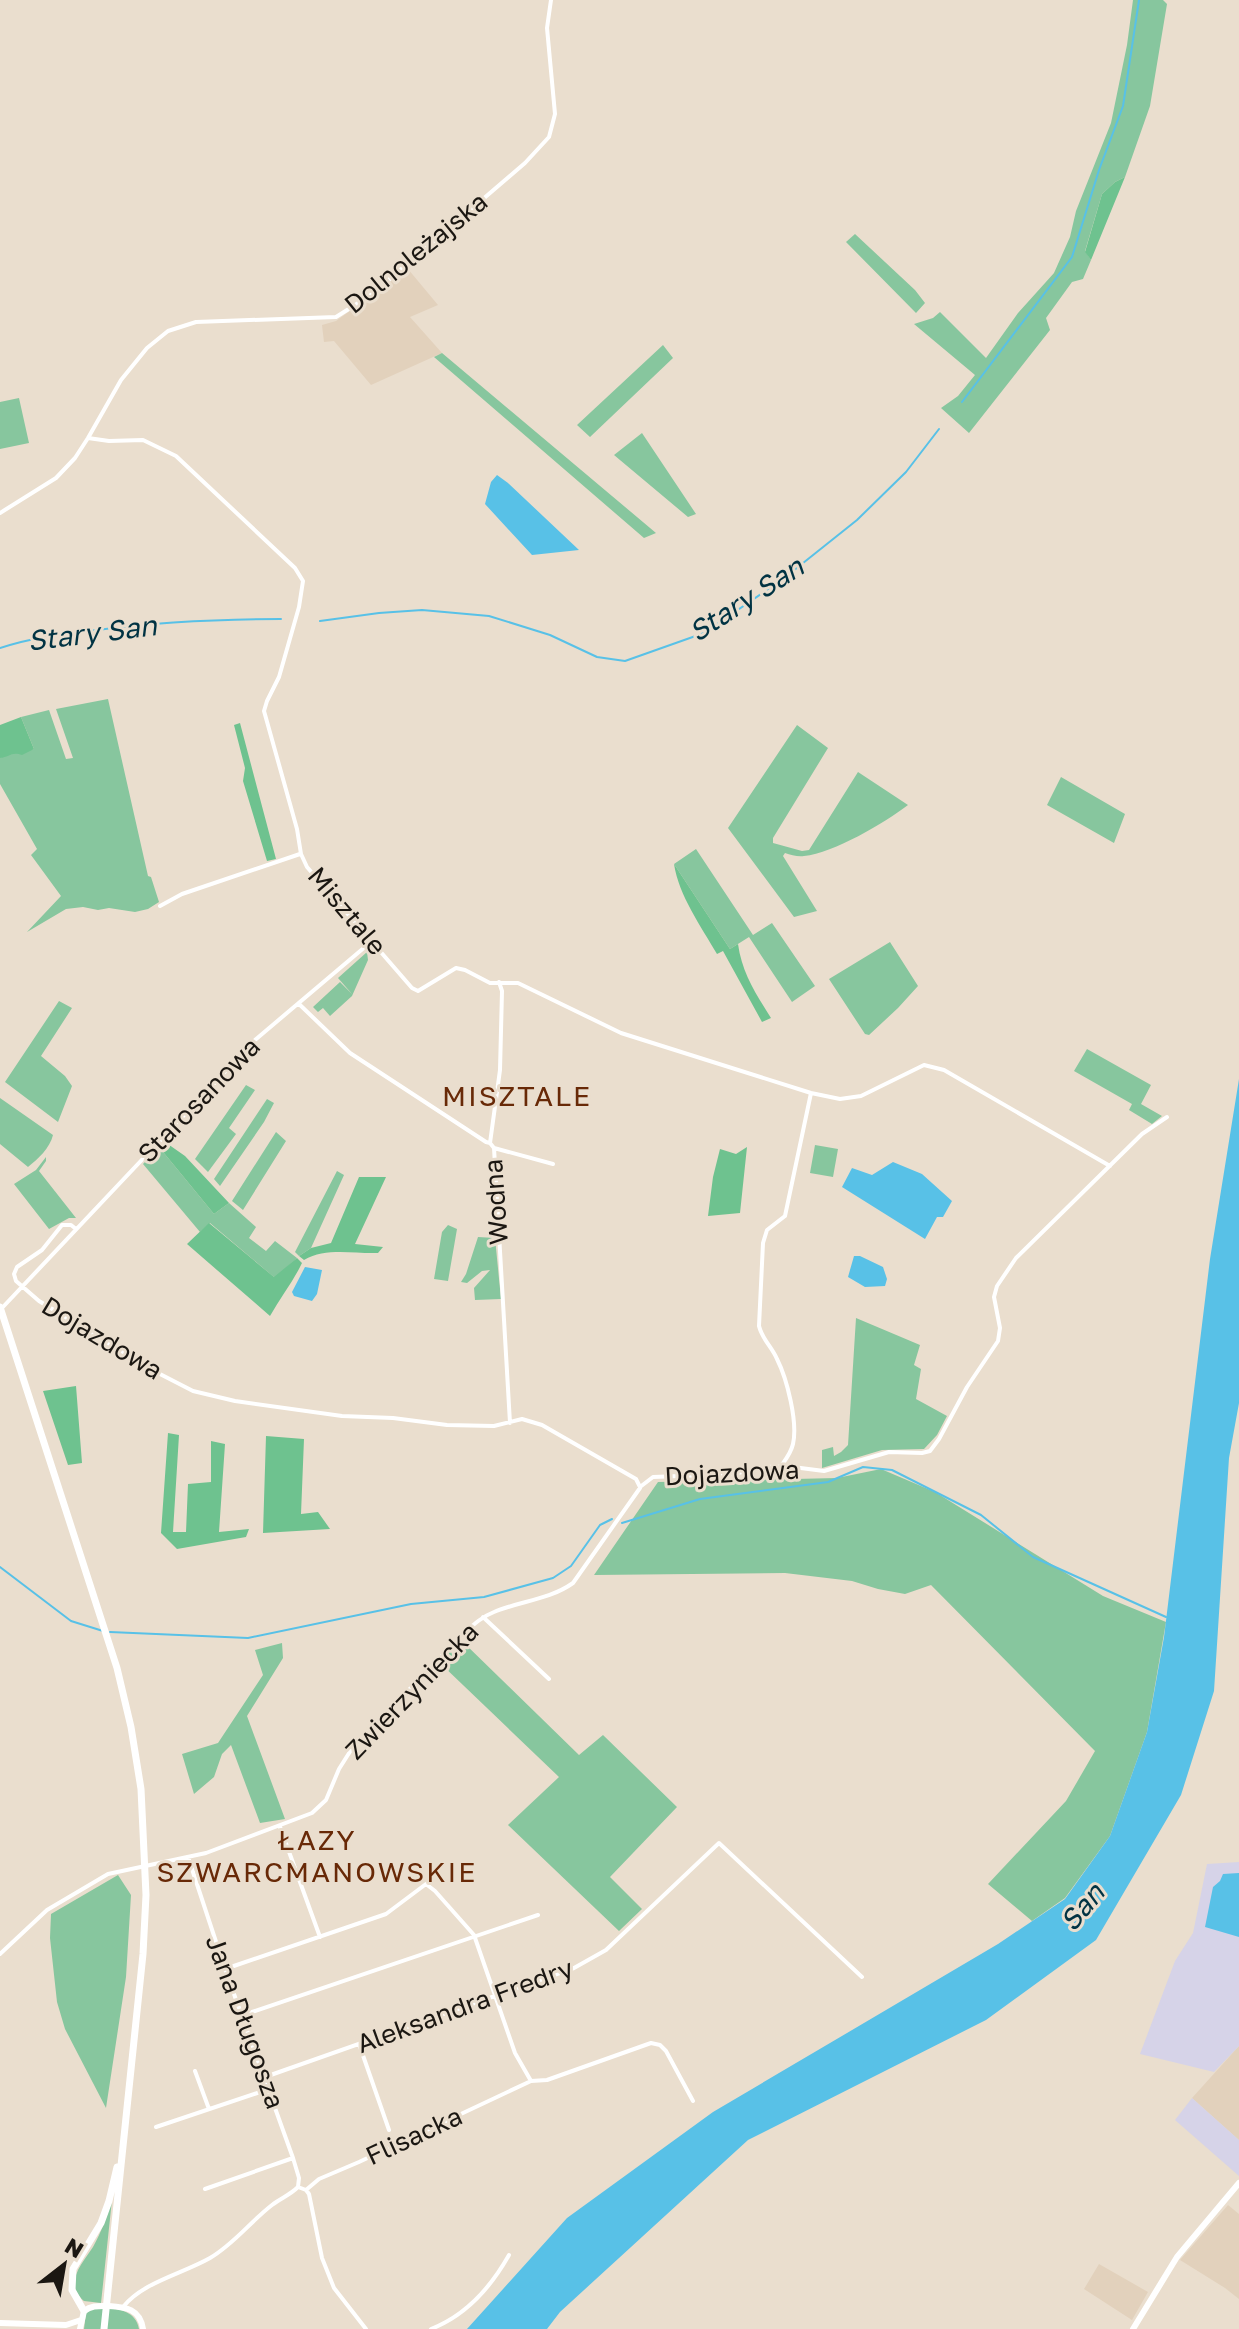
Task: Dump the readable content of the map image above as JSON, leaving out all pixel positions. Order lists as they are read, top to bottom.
{
  "streets": {
    "street": [
      "Dolnoleżajska",
      "Misztale",
      "Starosanowa",
      "Wodna",
      "Dojazdowa",
      "Zwierzyniecka",
      "Aleksandra Fredry",
      "Jana Długosza",
      "Flisacka"
    ]
  },
  "crossings": [
    ["Dolnoleżajska", "Misztale"],
    ["Misztale", "Starosanowa"],
    ["Misztale", "Wodna"],
    ["Misztale", "Dojazdowa"],
    ["Starosanowa", "Dojazdowa"],
    ["Wodna", "Dojazdowa"],
    ["Dojazdowa", "Zwierzyniecka"],
    ["Zwierzyniecka", "Jana Długosza"],
    ["Aleksandra Fredry", "Jana Długosza"]
  ],
  "districts": ["MISZTALE", "ŁAZY SZWARCMANOWSKIE"],
  "water": ["Stary San", "San"],
  "north": "top right"
}
